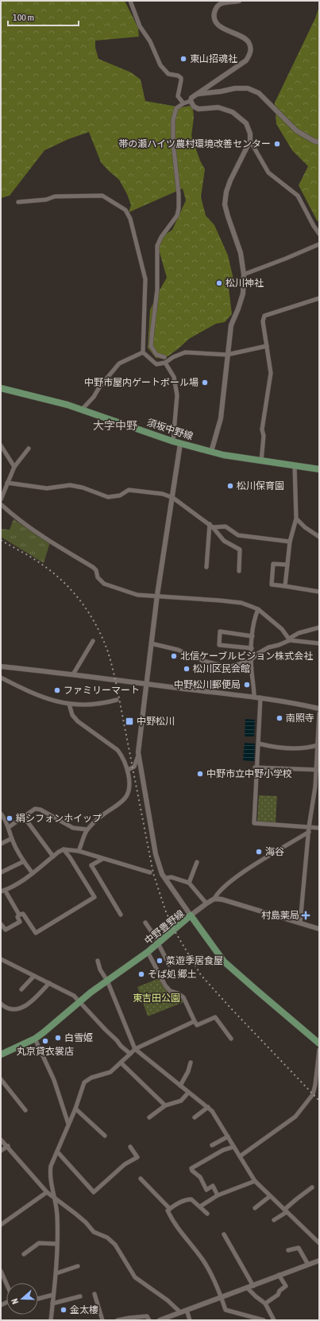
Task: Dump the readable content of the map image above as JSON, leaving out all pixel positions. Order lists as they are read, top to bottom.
{
  "streets": {
    "main road": ["須坂中野線", "中野豊野線"]
  },
  "districts": ["大字中野"],
  "parks": ["東吉田公園"],
  "places": {
    "other": [
      "東山招魂社",
      "帯の瀬ハイツ農村環境改善センター",
      "松川神社",
      "中野市屋内ゲートボール場",
      "松川保育園",
      "北信ケーブルビジョン株式会社",
      "松川区民会館",
      "中野松川郵便局",
      "ファミリーマート",
      "南照寺",
      "中野市立中野小学校",
      "絹シフォンホイップ",
      "海谷",
      "菜遊季居食屋",
      "そば処 郷土",
      "白雪姫",
      "丸京貸衣裳店",
      "金太樓"
    ],
    "transit": ["中野松川"],
    "health": ["村島薬局"]
  },
  "scale_bar": "100 m",
  "north": "left"
}
